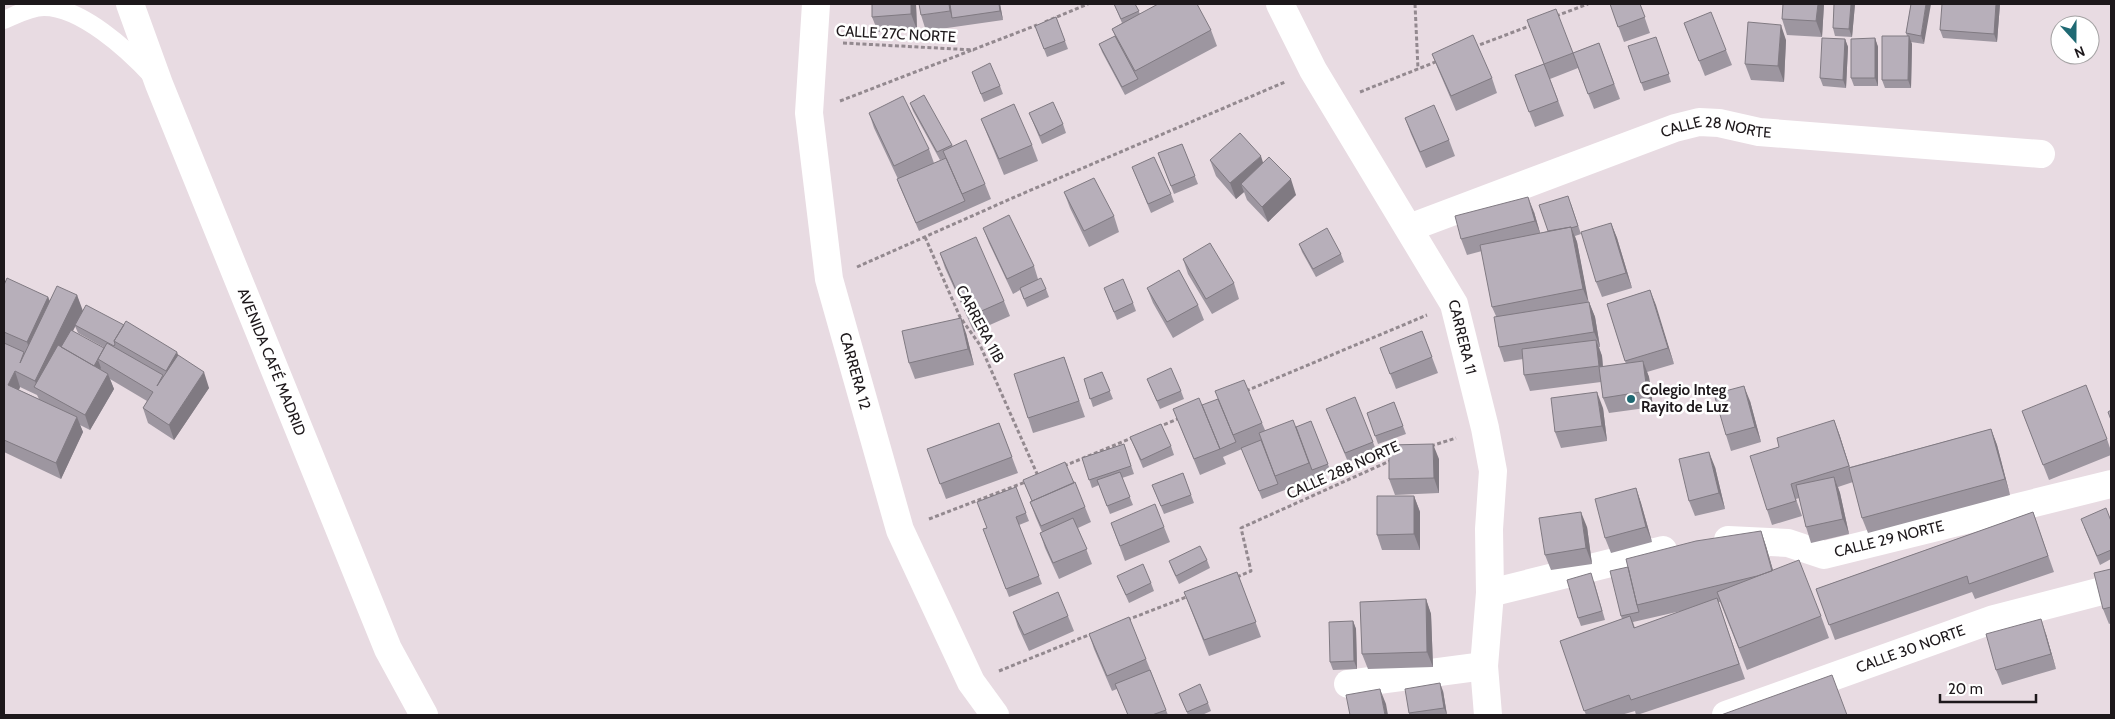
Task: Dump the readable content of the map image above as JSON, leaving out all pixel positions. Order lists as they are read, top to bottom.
{
  "streets": {
    "street": [
      "CALLE 28 NORTE",
      "CARRERA 11",
      "AVENIDA CAFÉ MADRID",
      "CARRERA 12",
      "CALLE 29 NORTE",
      "CALLE 30 NORTE"
    ],
    "path": ["CALLE 27C NORTE", "CARRERA 11B", "CALLE 28B NORTE"]
  },
  "crossings": [
    ["CALLE 27C NORTE", "CARRERA 12"],
    ["CALLE 28 NORTE", "CARRERA 11"],
    ["CARRERA 11", "CALLE 28B NORTE"],
    ["CARRERA 11", "CALLE 29 NORTE"]
  ],
  "places": ["Colegio Integ Rayito de Luz"],
  "scale_bar": "20 m",
  "north": "bottom"
}
